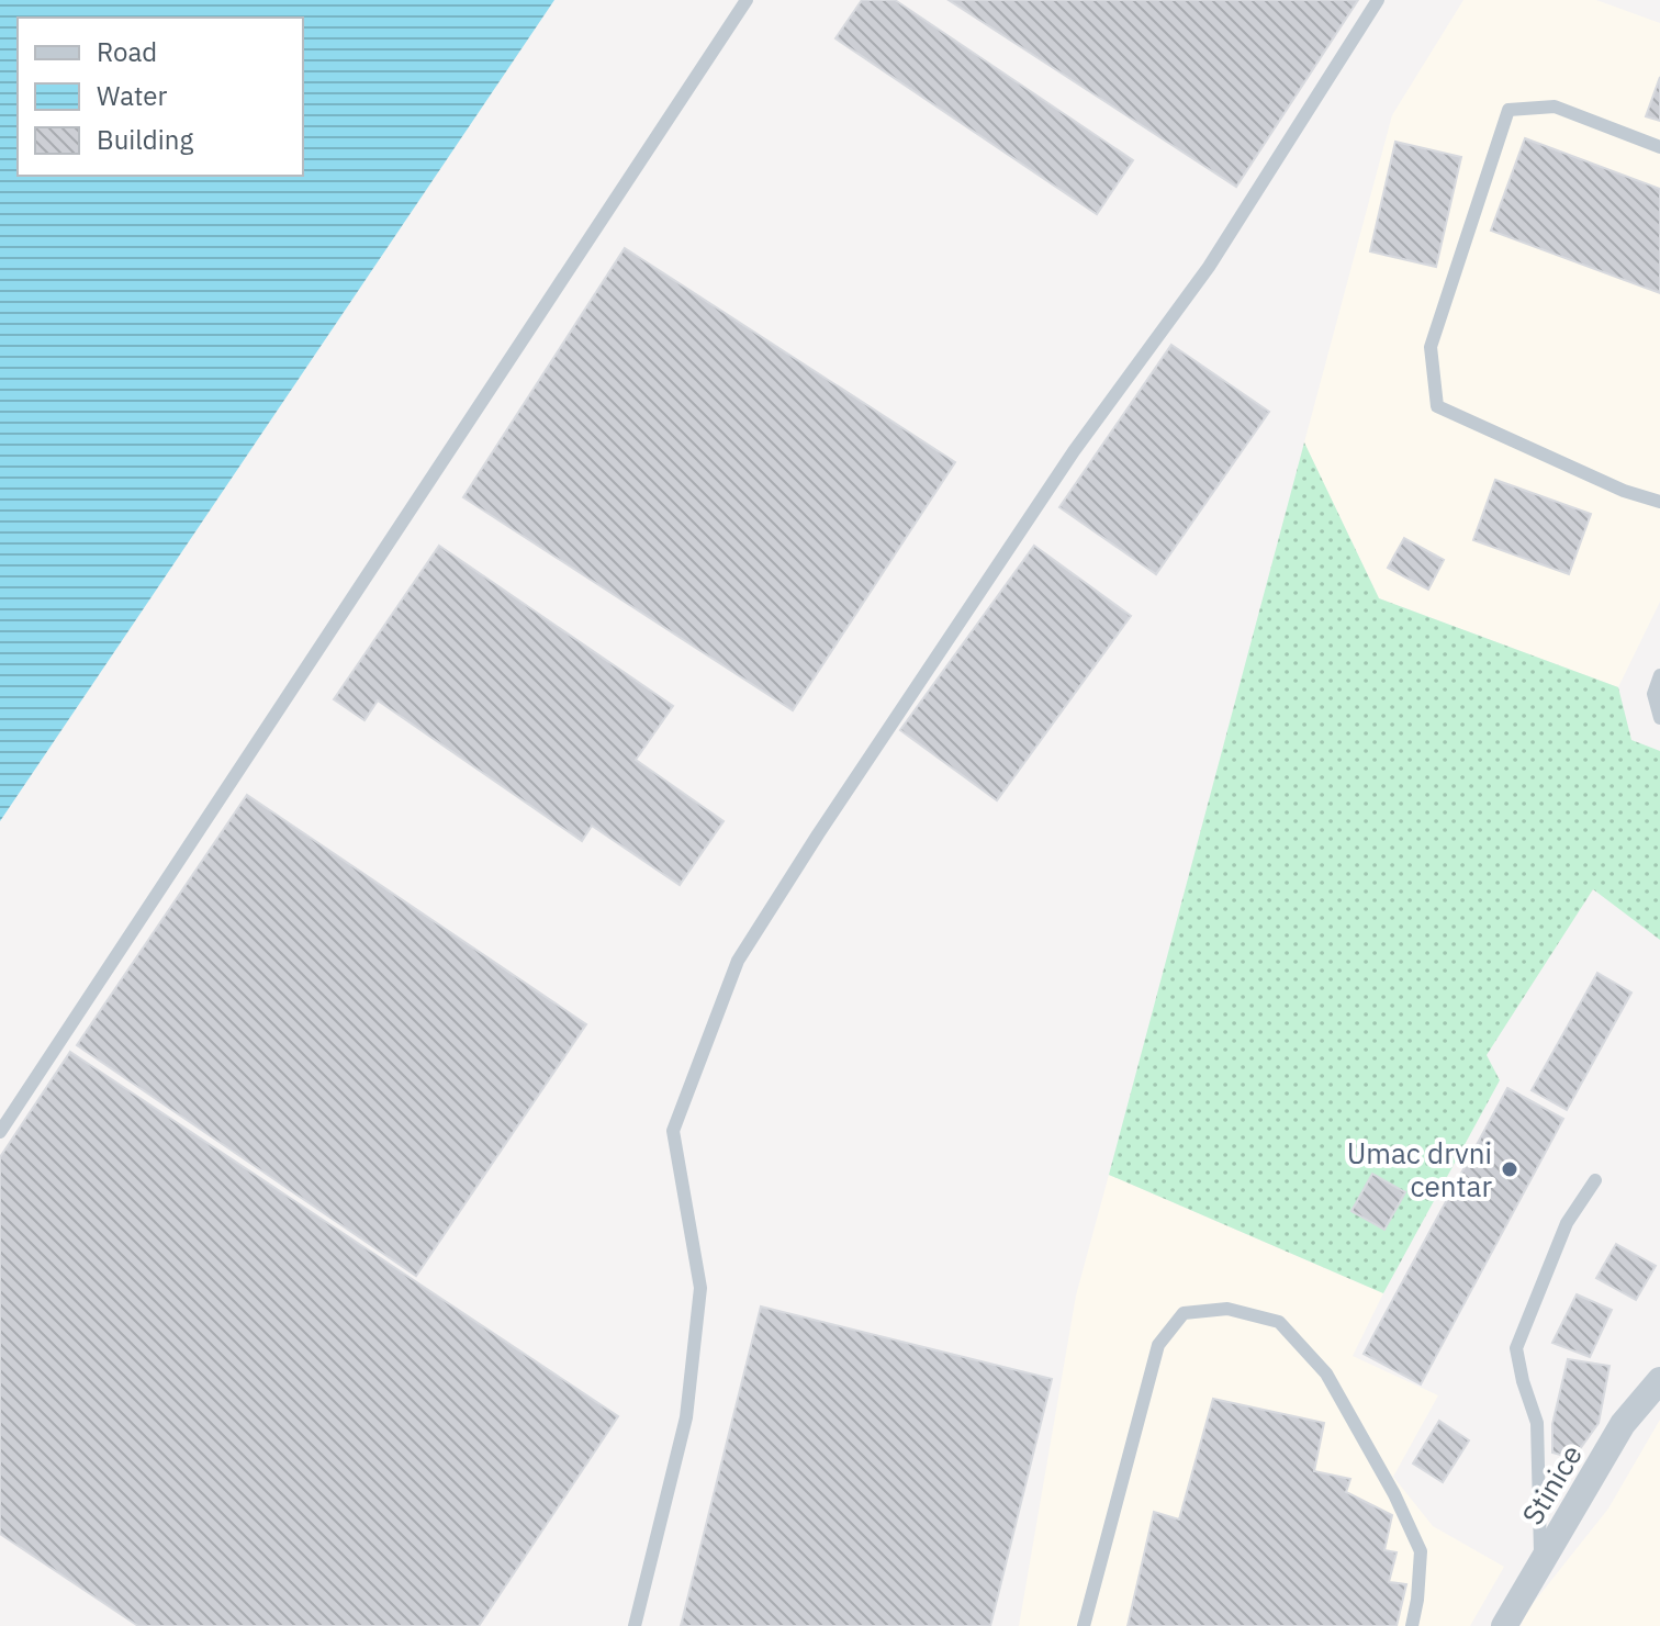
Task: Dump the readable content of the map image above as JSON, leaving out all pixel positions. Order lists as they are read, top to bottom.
{
  "streets": {
    "street": ["Stinice"]
  },
  "places": ["Umac drvni centar"],
  "legend": ["Road", "Water", "Building"]
}
